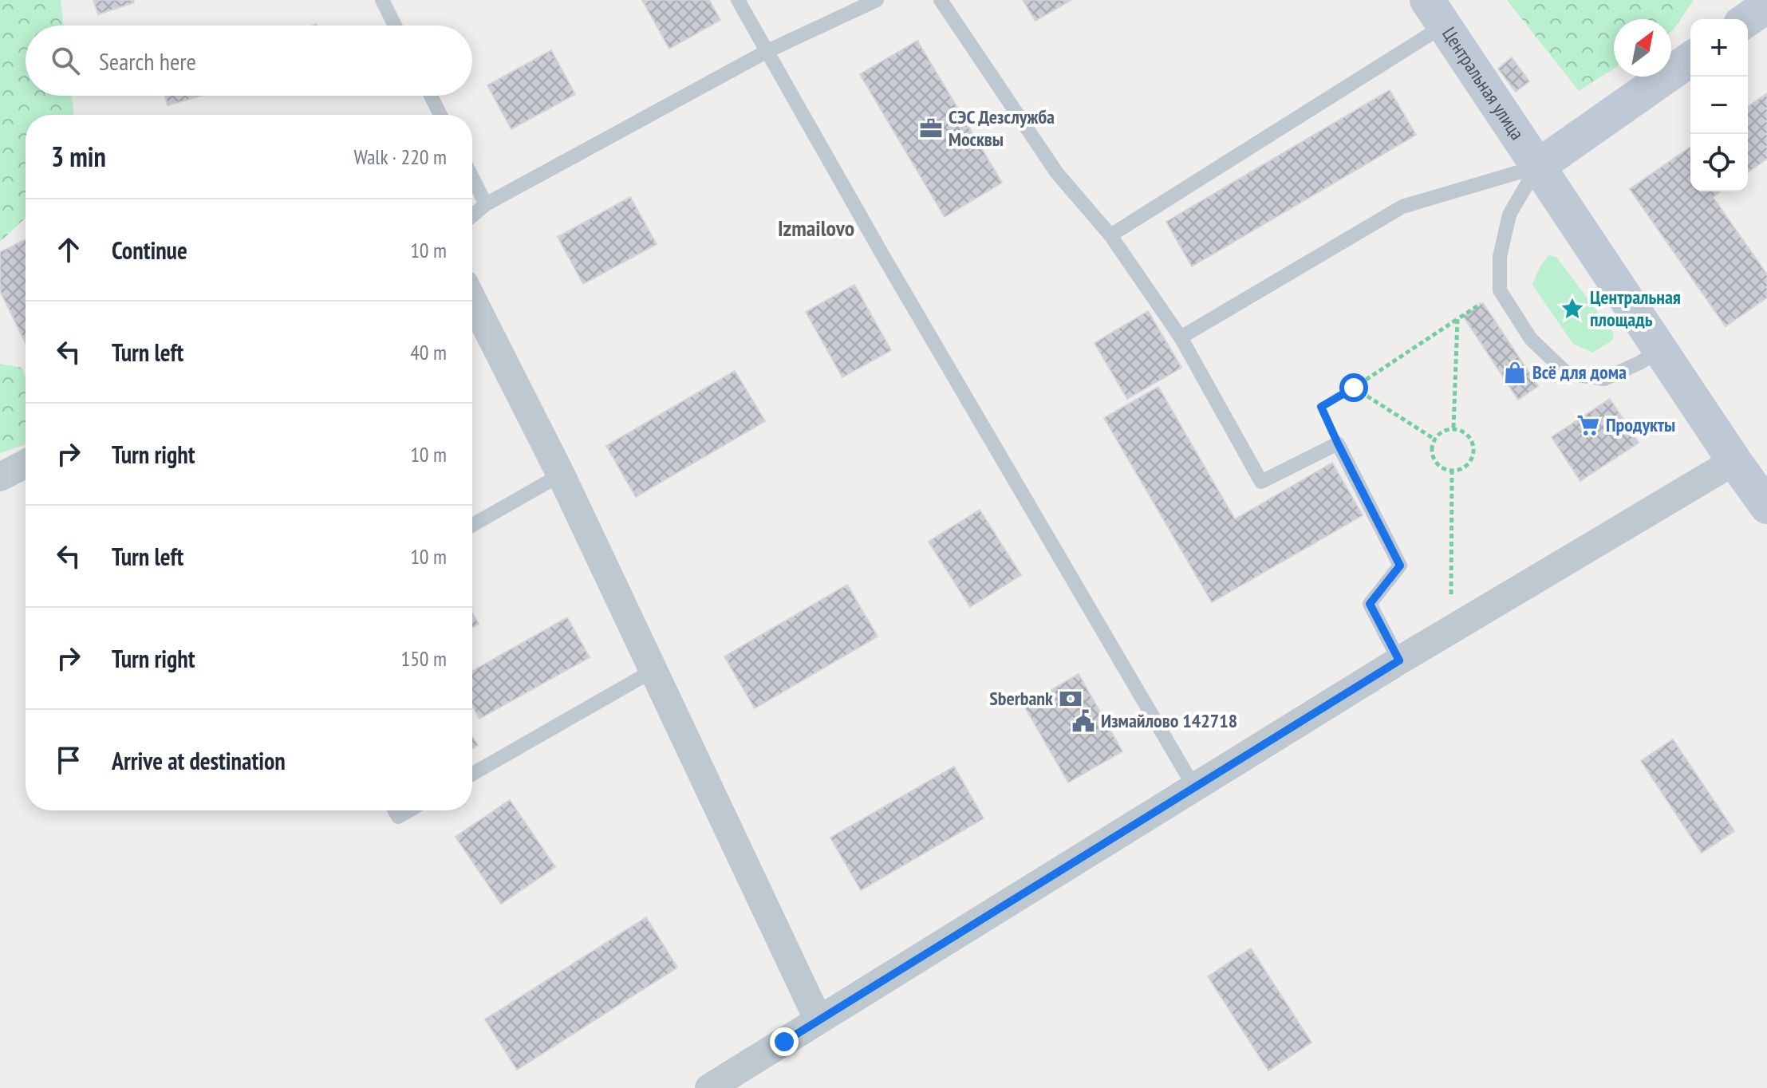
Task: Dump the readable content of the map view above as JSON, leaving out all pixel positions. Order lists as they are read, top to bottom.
{
  "streets": {
    "street": ["Центральная улица"]
  },
  "districts": ["Izmailovo"],
  "places": {
    "office": ["СЭС Дезслужба Москвы"],
    "place": ["Центральная площадь"],
    "shop": ["Всё для дома"],
    "supermarket": ["Продукты"],
    "bank": ["Sberbank"],
    "public building": ["Измайлово 142718"]
  },
  "north": "top right",
  "page": {
    "map_buttons": ["+", "−"],
    "search": "Search here",
    "heading": ["3 min", "Walk · 220 m"],
    "list": [
      ["Continue", "10 m"],
      ["Turn left", "40 m"],
      ["Turn right", "10 m"],
      ["Turn left", "10 m"],
      ["Turn right", "150 m"],
      "Arrive at destination"
    ]
  }
}
